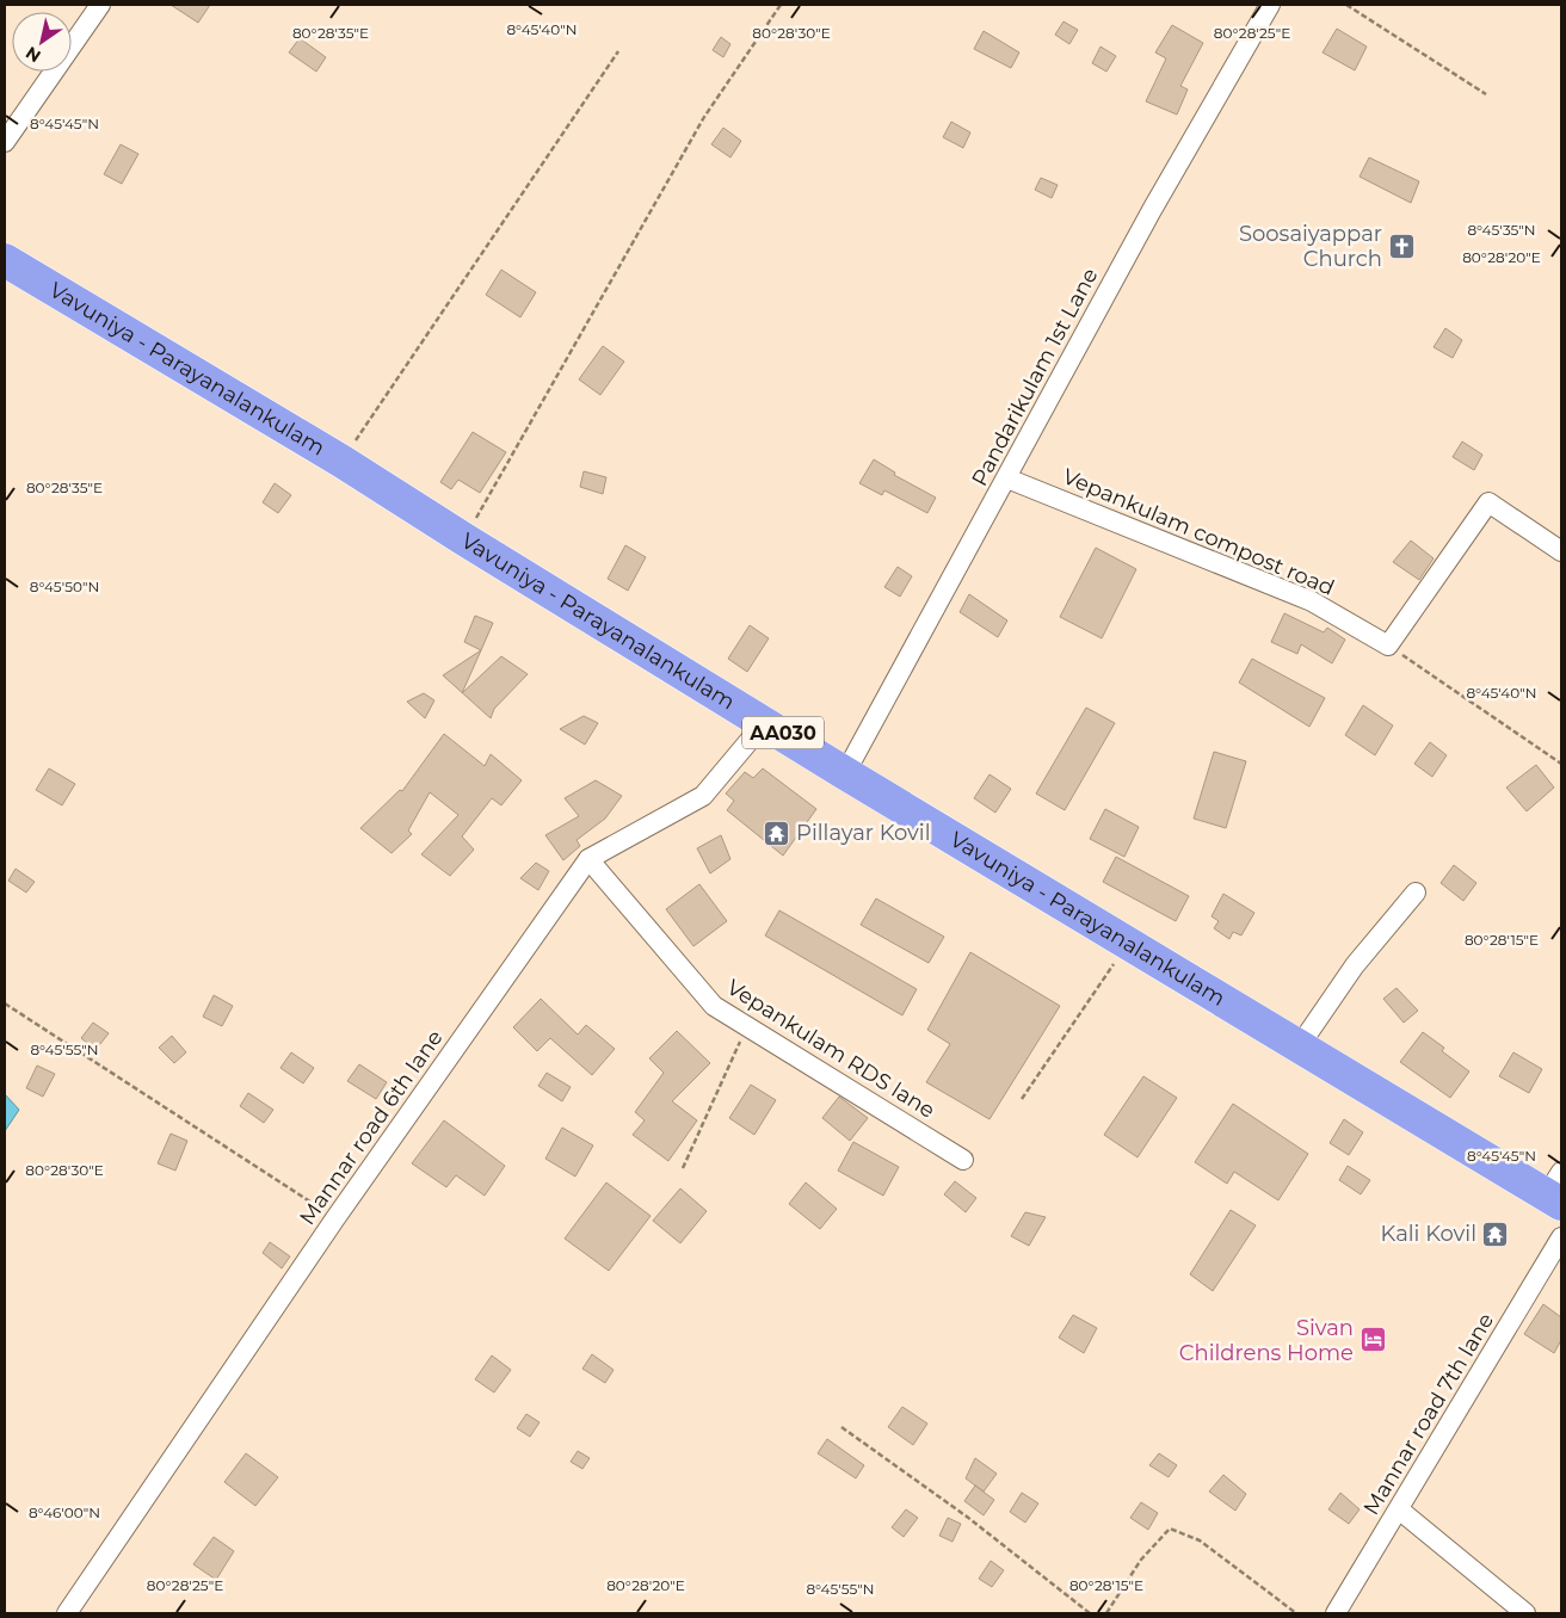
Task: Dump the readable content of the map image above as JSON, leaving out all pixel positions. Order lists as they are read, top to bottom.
{
  "streets": {
    "highway": ["Vavuniya - Parayanalankulam", "AA030"],
    "street": [
      "Pandarikulam 1st Lane",
      "Vepankulam compost road",
      "Vepankulam RDS lane",
      "Mannar road 6th lane",
      "Mannar road 7th lane"
    ]
  },
  "crossings": [
    ["Vavuniya - Parayanalankulam", "Pandarikulam 1st Lane"],
    ["Vavuniya - Parayanalankulam", "Mannar road 6th lane"],
    ["Pandarikulam 1st Lane", "Vepankulam compost road"],
    ["Vepankulam RDS lane", "Mannar road 6th lane"]
  ],
  "places": {
    "church": ["Soosaiyappar Church"],
    "temple": ["Pillayar Kovil", "Kali Kovil"],
    "hotel": ["Sivan Childrens Home"]
  },
  "north": "bottom left",
  "coordinates": [
    "8°45'40\"N",
    "80°28'35\"E",
    "80°28'30\"E",
    "80°28'25\"E",
    "8°45'45\"N",
    "8°45'35\"N",
    "80°28'20\"E",
    "8°45'50\"N",
    "80°28'15\"E",
    "8°45'55\"N",
    "8°46'00\"N"
  ]
}
